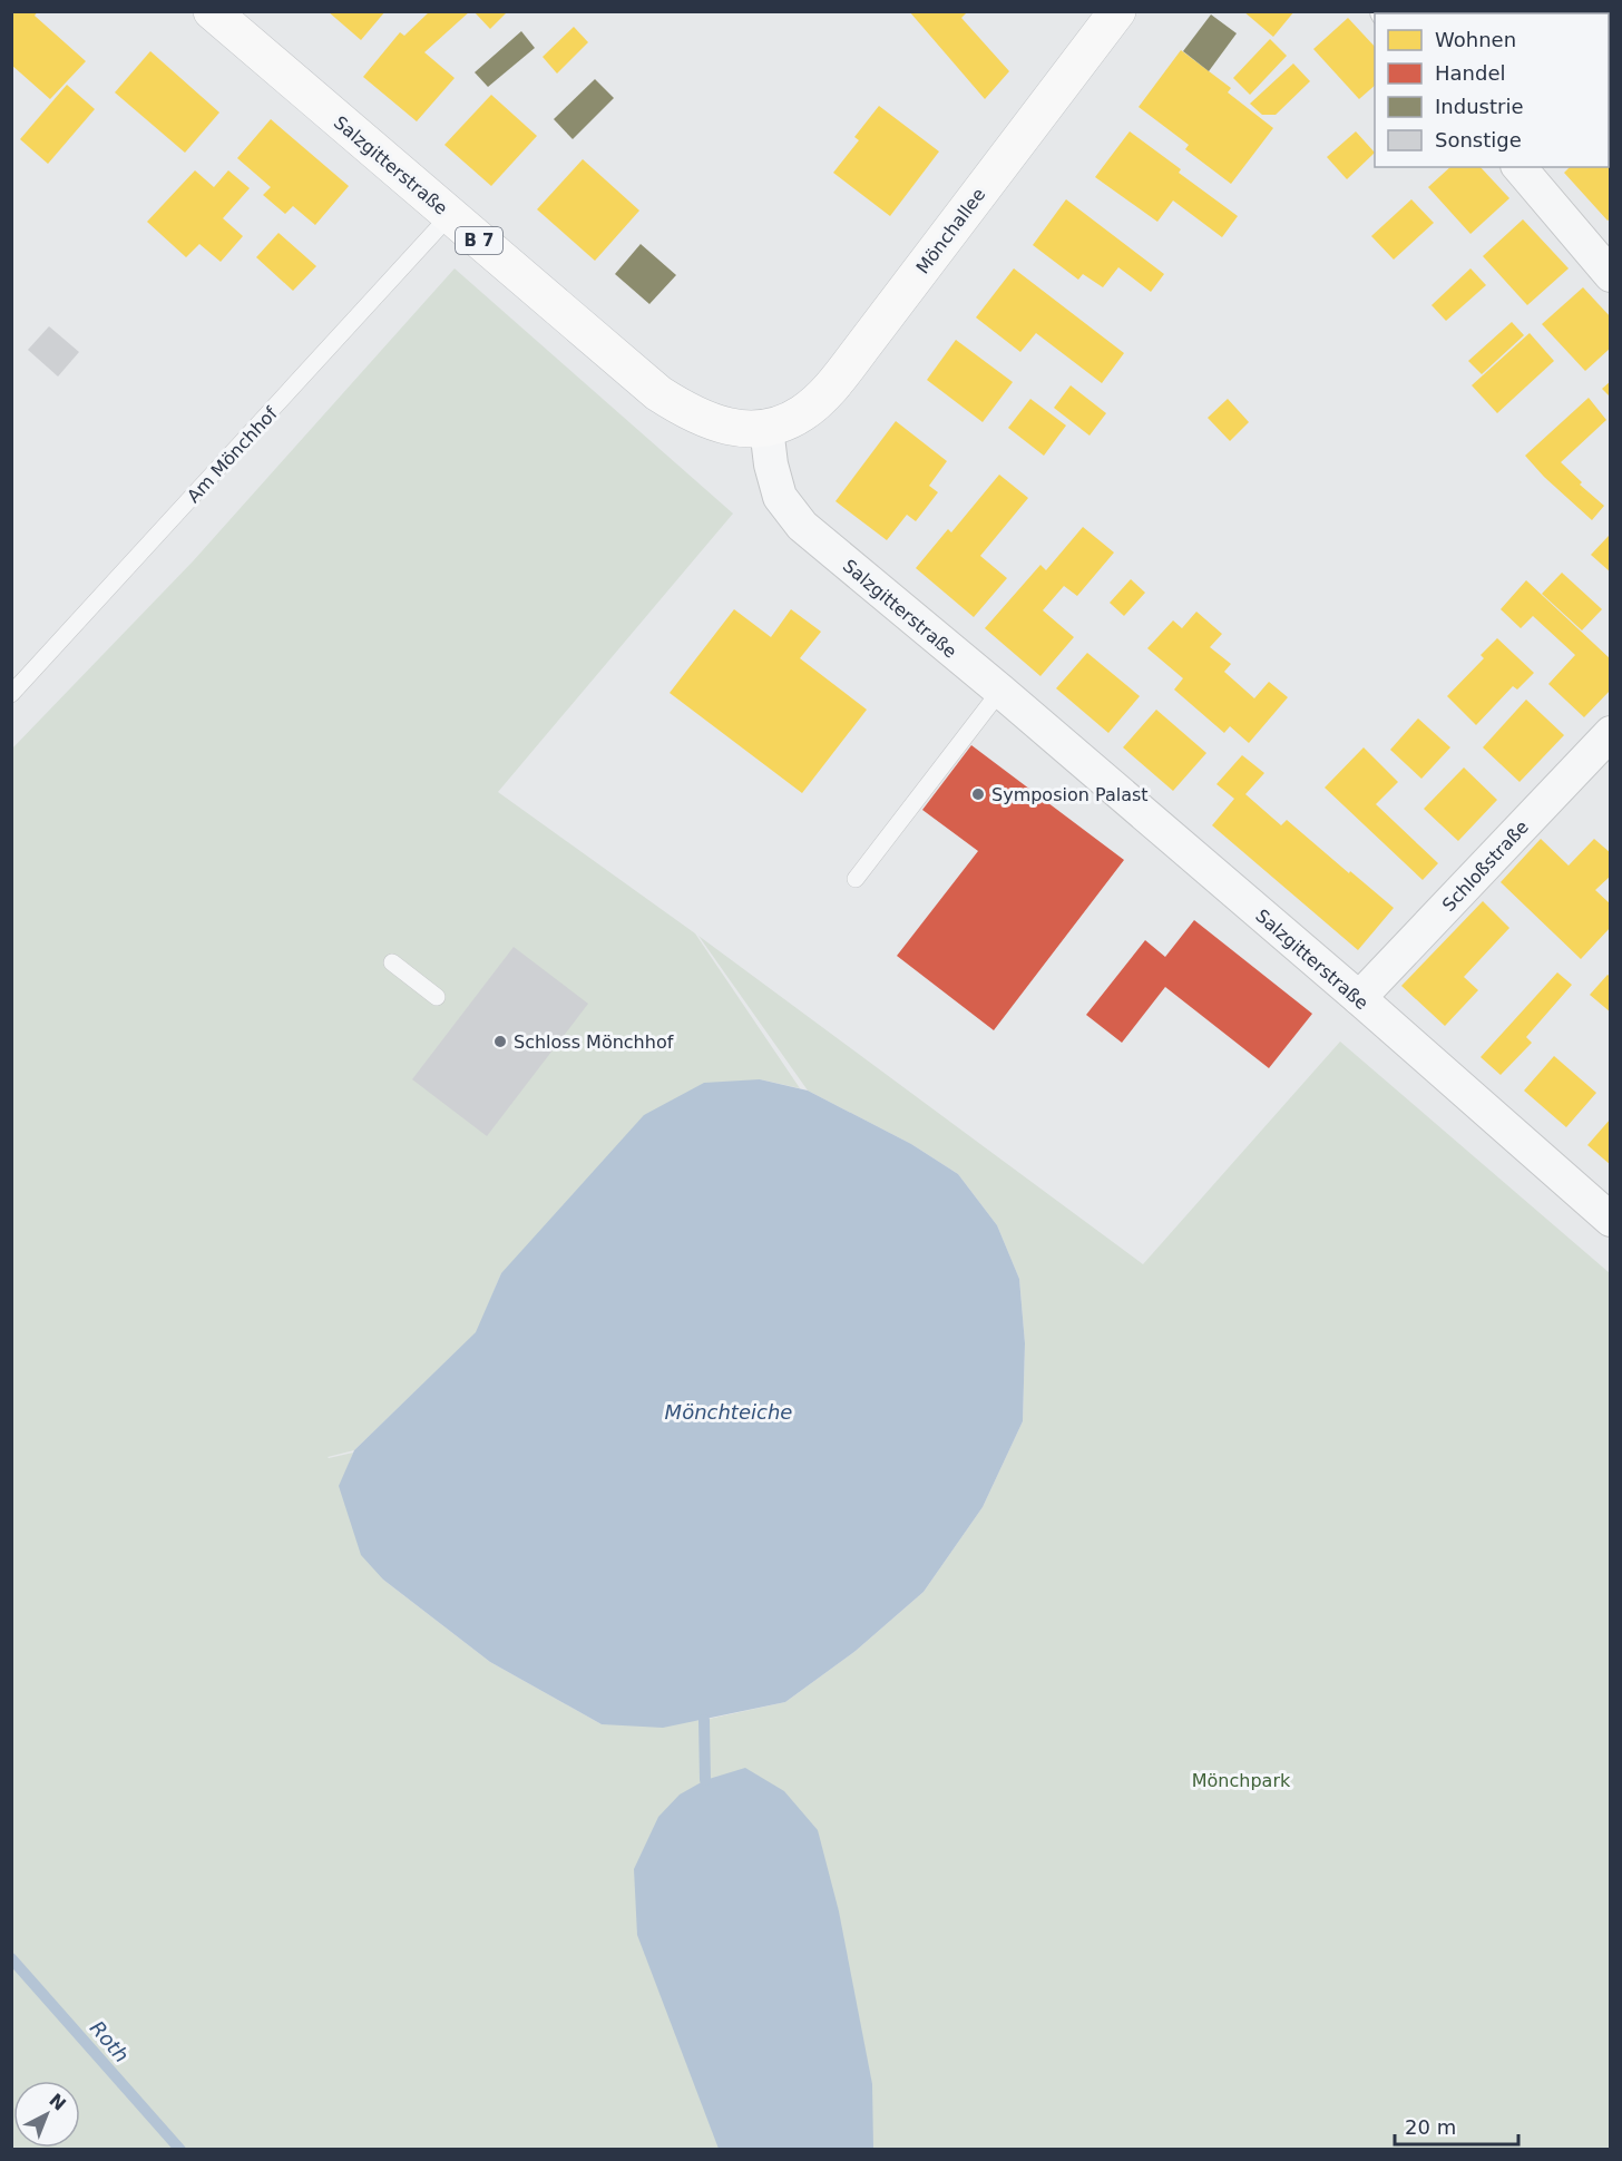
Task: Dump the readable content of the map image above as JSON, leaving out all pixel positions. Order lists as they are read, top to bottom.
{
  "streets": {
    "main road": ["Salzgitterstraße", "Mönchallee", "B 7"],
    "street": ["Schloßstraße"],
    "lane": ["Am Mönchhof"]
  },
  "crossings": [
    ["Salzgitterstraße", "Mönchallee"],
    ["Salzgitterstraße", "Am Mönchhof"],
    ["Salzgitterstraße", "Schloßstraße"]
  ],
  "water": ["Mönchteiche", "Roth"],
  "parks": ["Mönchpark"],
  "places": ["Symposion Palast", "Schloss Mönchhof"],
  "legend": [
    "Wohnen",
    "Handel",
    "Industrie",
    "Sonstige"
  ],
  "scale_bar": "20 m",
  "north": "top right"
}
